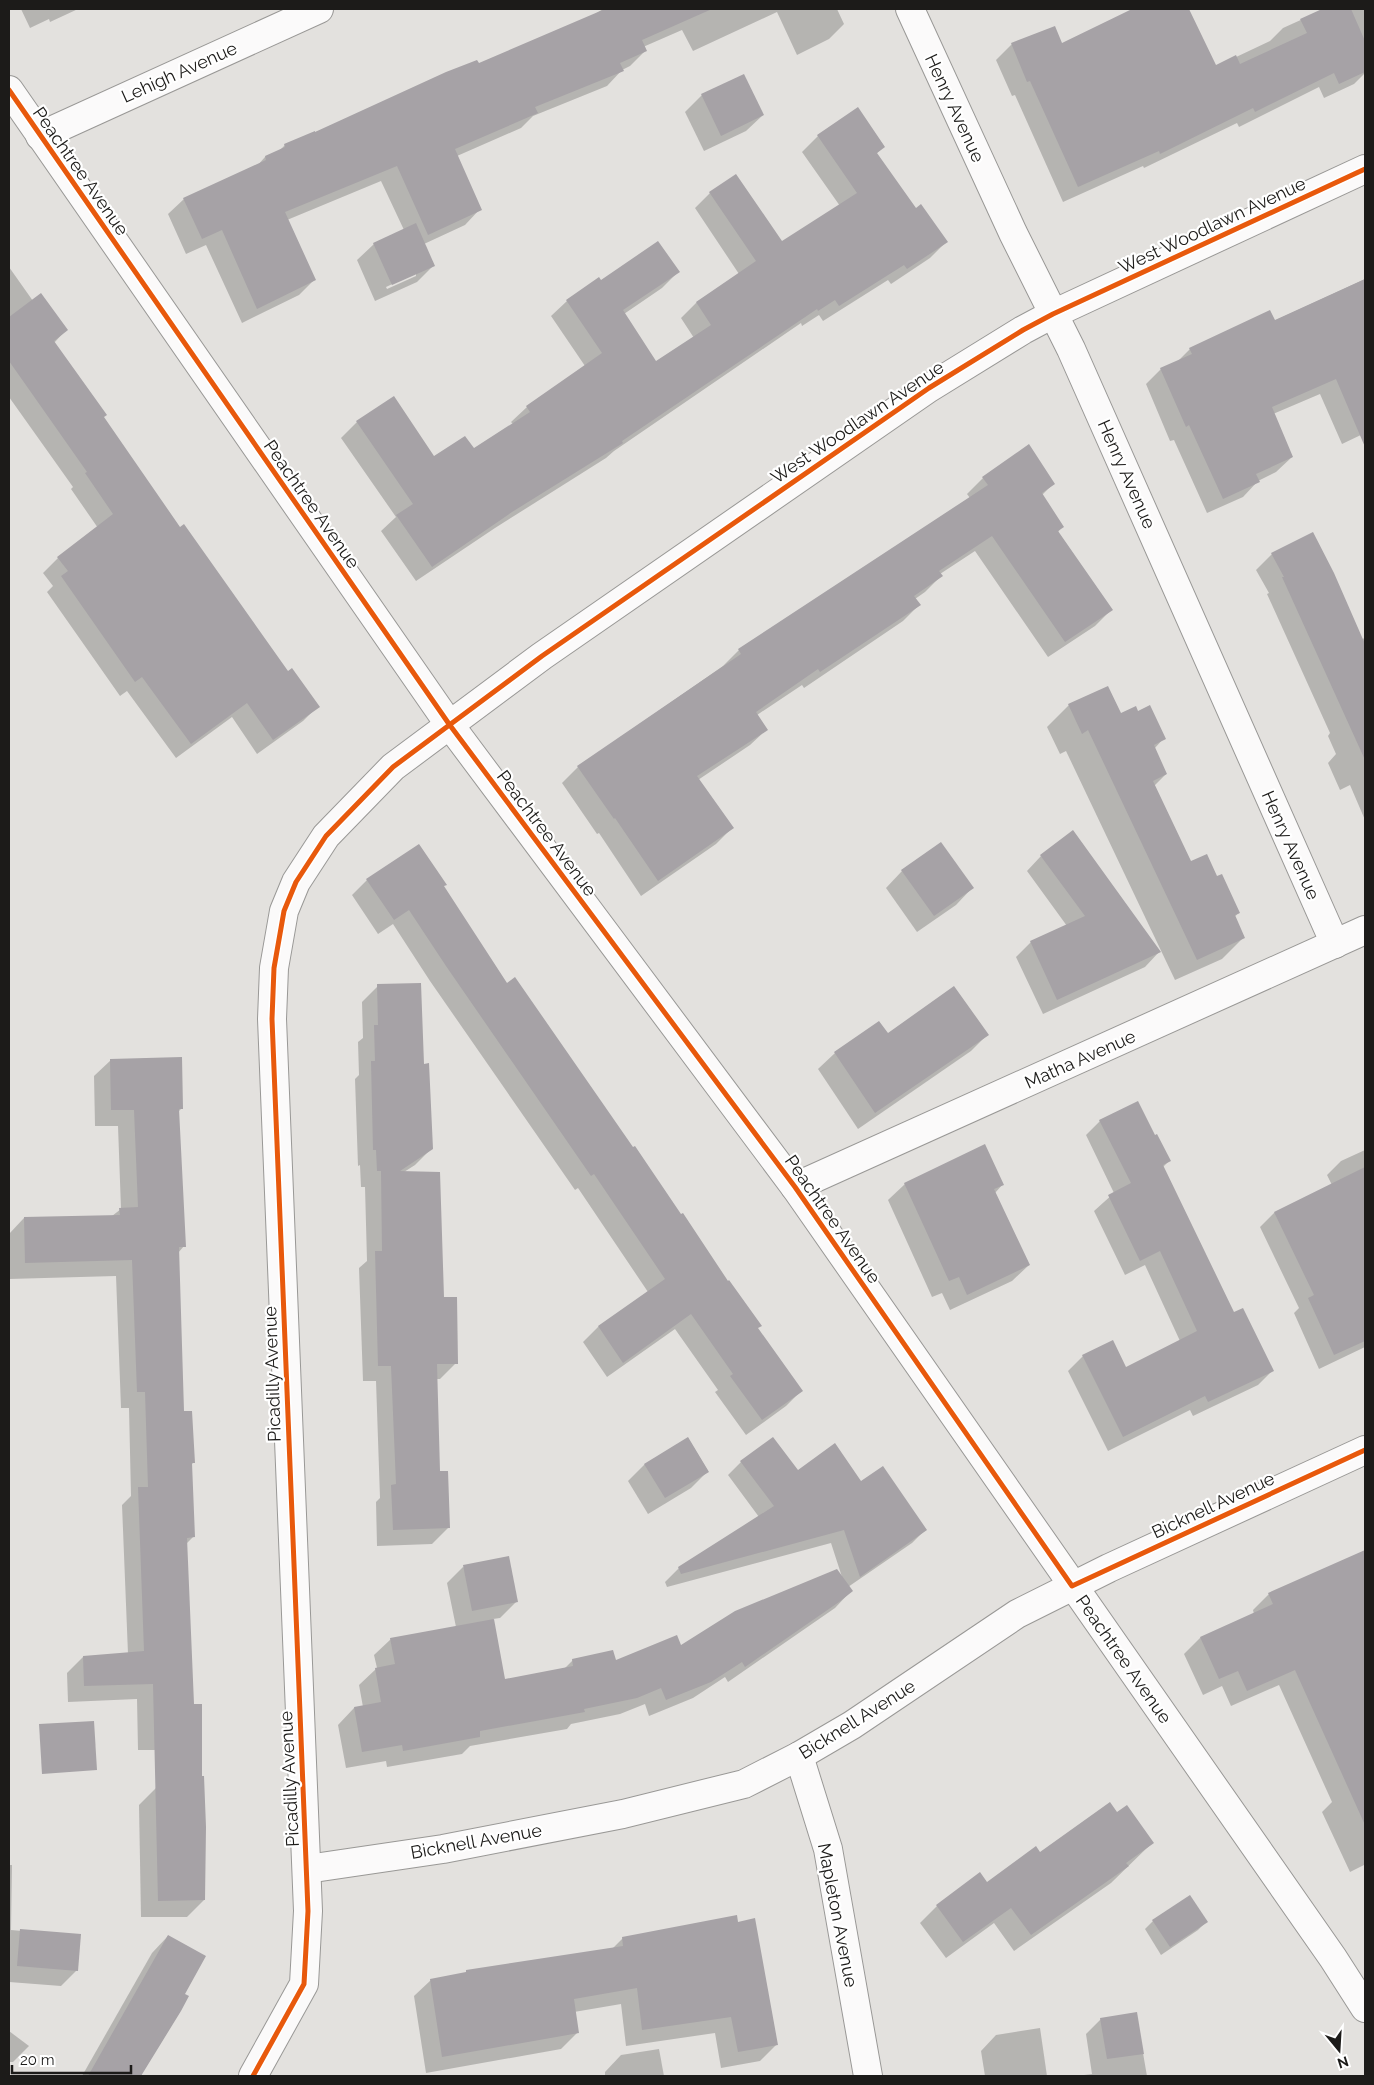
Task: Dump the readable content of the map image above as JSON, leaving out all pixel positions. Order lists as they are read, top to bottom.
{
  "streets": {
    "street": [
      "Lehigh Avenue",
      "Henry Avenue",
      "Peachtree Avenue",
      "West Woodlawn Avenue",
      "Matha Avenue",
      "Picadilly Avenue",
      "Bicknell Avenue",
      "Mapleton Avenue"
    ]
  },
  "crossings": [
    ["Lehigh Avenue", "Peachtree Avenue"],
    ["Henry Avenue", "West Woodlawn Avenue"],
    ["Henry Avenue", "Matha Avenue"],
    ["Peachtree Avenue", "West Woodlawn Avenue"],
    ["Peachtree Avenue", "Matha Avenue"],
    ["Peachtree Avenue", "Picadilly Avenue"],
    ["Peachtree Avenue", "Bicknell Avenue"],
    ["West Woodlawn Avenue", "Picadilly Avenue"],
    ["Picadilly Avenue", "Bicknell Avenue"],
    ["Bicknell Avenue", "Mapleton Avenue"]
  ],
  "scale_bar": "20 m",
  "north": "bottom"
}
